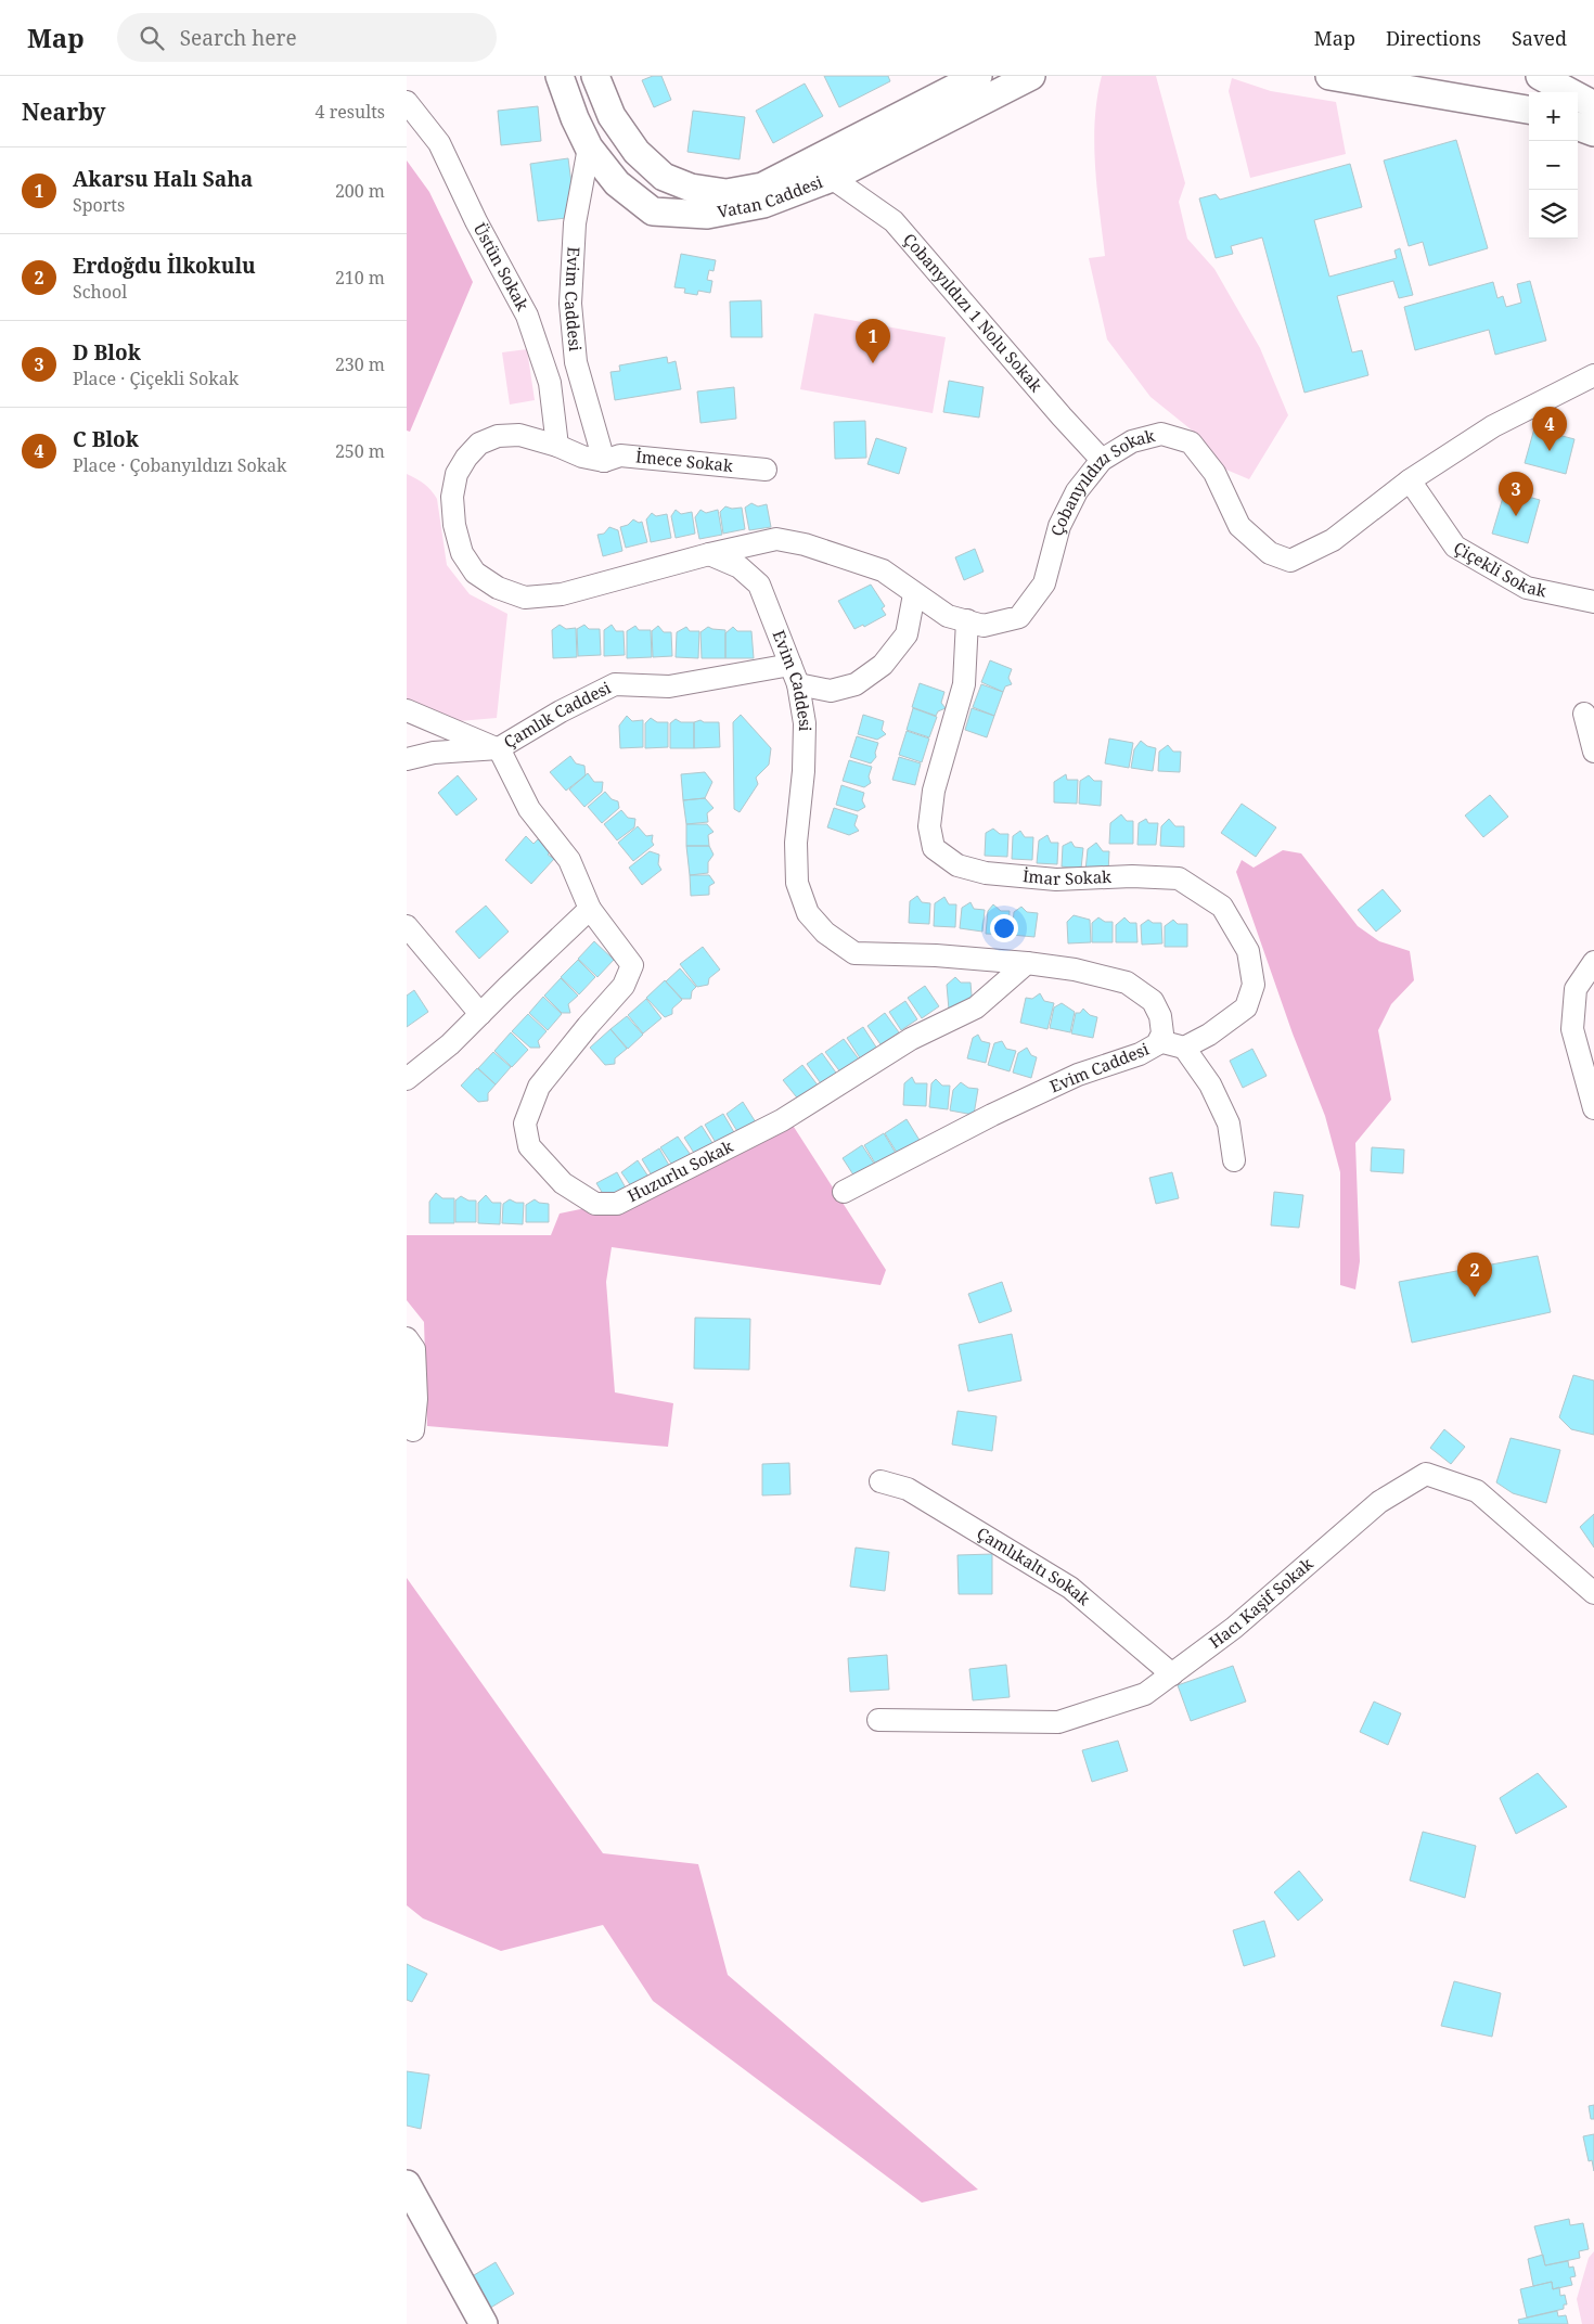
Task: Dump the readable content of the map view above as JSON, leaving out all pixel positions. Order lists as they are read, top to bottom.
{
  "streets": {
    "street": [
      "Vatan Caddesi",
      "Üstün Sokak",
      "Evim Caddesi",
      "Çobanyıldızı 1 Nolu Sokak",
      "İmece Sokak",
      "Çobanyıldızı Sokak",
      "Çiçekli Sokak",
      "Çamlık Caddesi",
      "İmar Sokak",
      "Huzurlu Sokak",
      "Çamlıkaltı Sokak",
      "Hacı Kaşif Sokak"
    ]
  },
  "crossings": [
    ["Vatan Caddesi", "Evim Caddesi"],
    ["Vatan Caddesi", "Çobanyıldızı 1 Nolu Sokak"],
    ["Evim Caddesi", "İmece Sokak"],
    ["Evim Caddesi", "Çobanyıldızı Sokak"],
    ["Evim Caddesi", "Çamlık Caddesi"],
    ["Evim Caddesi", "Huzurlu Sokak"],
    ["Çobanyıldızı 1 Nolu Sokak", "Çobanyıldızı Sokak"],
    ["Çobanyıldızı Sokak", "Çiçekli Sokak"],
    ["Çobanyıldızı Sokak", "İmar Sokak"],
    ["Çamlık Caddesi", "Huzurlu Sokak"],
    ["Çamlıkaltı Sokak", "Hacı Kaşif Sokak"]
  ],
  "page": {
    "header": "Map",
    "search": "Search here",
    "nav": ["Map", "Directions", "Saved"],
    "heading": ["Nearby", "4 results"],
    "map_buttons": ["+", "−"],
    "list": [
      {
        "mark": "1",
        "name": "Akarsu Halı Saha",
        "note": "Sports",
        "value": "200 m"
      },
      {
        "mark": "2",
        "name": "Erdoğdu İlkokulu",
        "note": "School",
        "value": "210 m"
      },
      {
        "mark": "3",
        "name": "D Blok",
        "note": "Place · Çiçekli Sokak",
        "value": "230 m"
      },
      {
        "mark": "4",
        "name": "C Blok",
        "note": "Place · Çobanyıldızı Sokak",
        "value": "250 m"
      }
    ],
    "pins": [
      "1",
      "4",
      "3",
      "2"
    ]
  }
}
